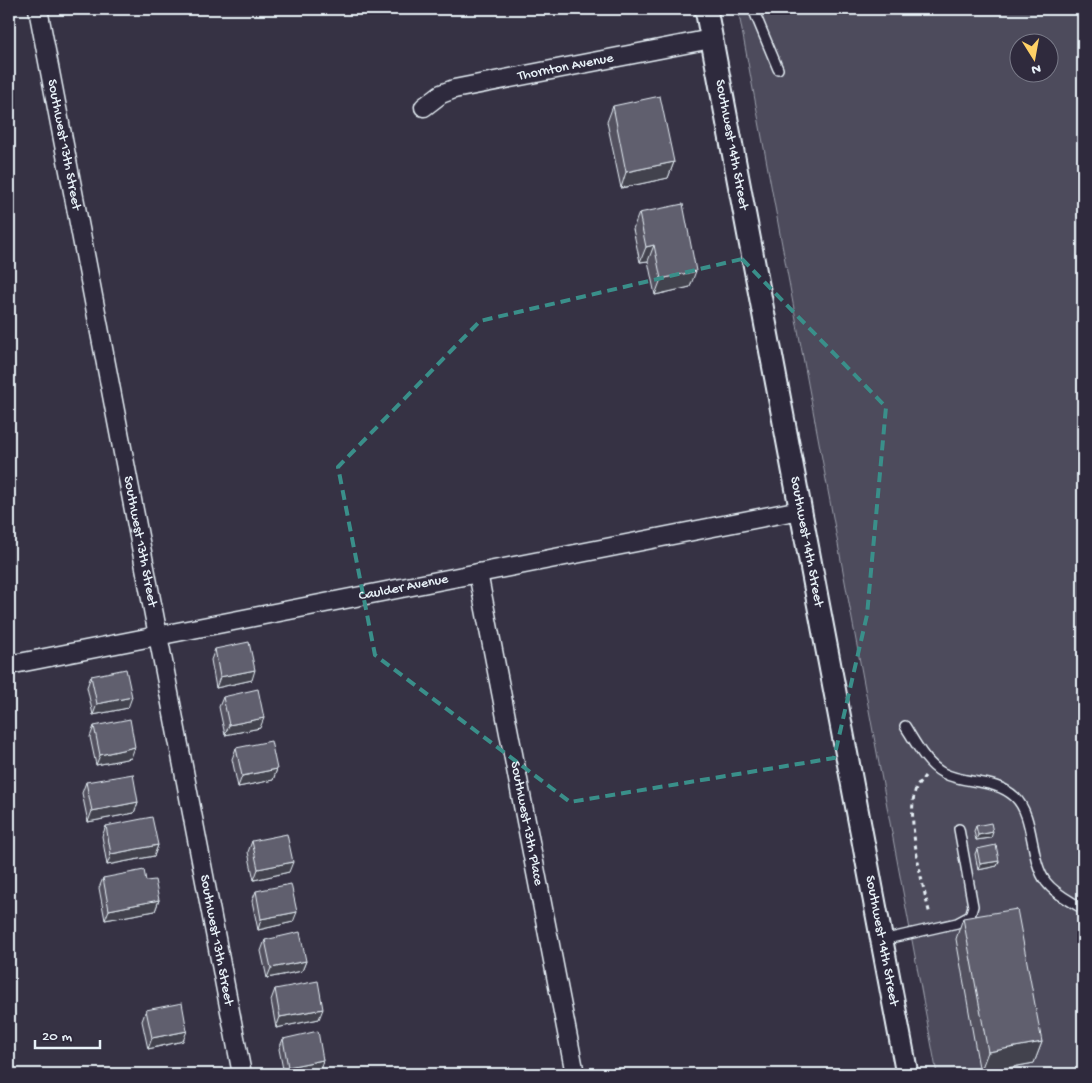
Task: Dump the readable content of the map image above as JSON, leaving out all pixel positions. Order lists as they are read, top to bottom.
{
  "streets": {
    "street": [
      "Thornton Avenue",
      "Southwest 13th Street",
      "Southwest 14th Street",
      "Caulder Avenue",
      "Southwest 13th Place"
    ]
  },
  "crossings": [
    ["Thornton Avenue", "Southwest 14th Street"],
    ["Southwest 13th Street", "Caulder Avenue"],
    ["Southwest 14th Street", "Caulder Avenue"],
    ["Caulder Avenue", "Southwest 13th Place"]
  ],
  "scale_bar": "20 m",
  "north": "bottom"
}
